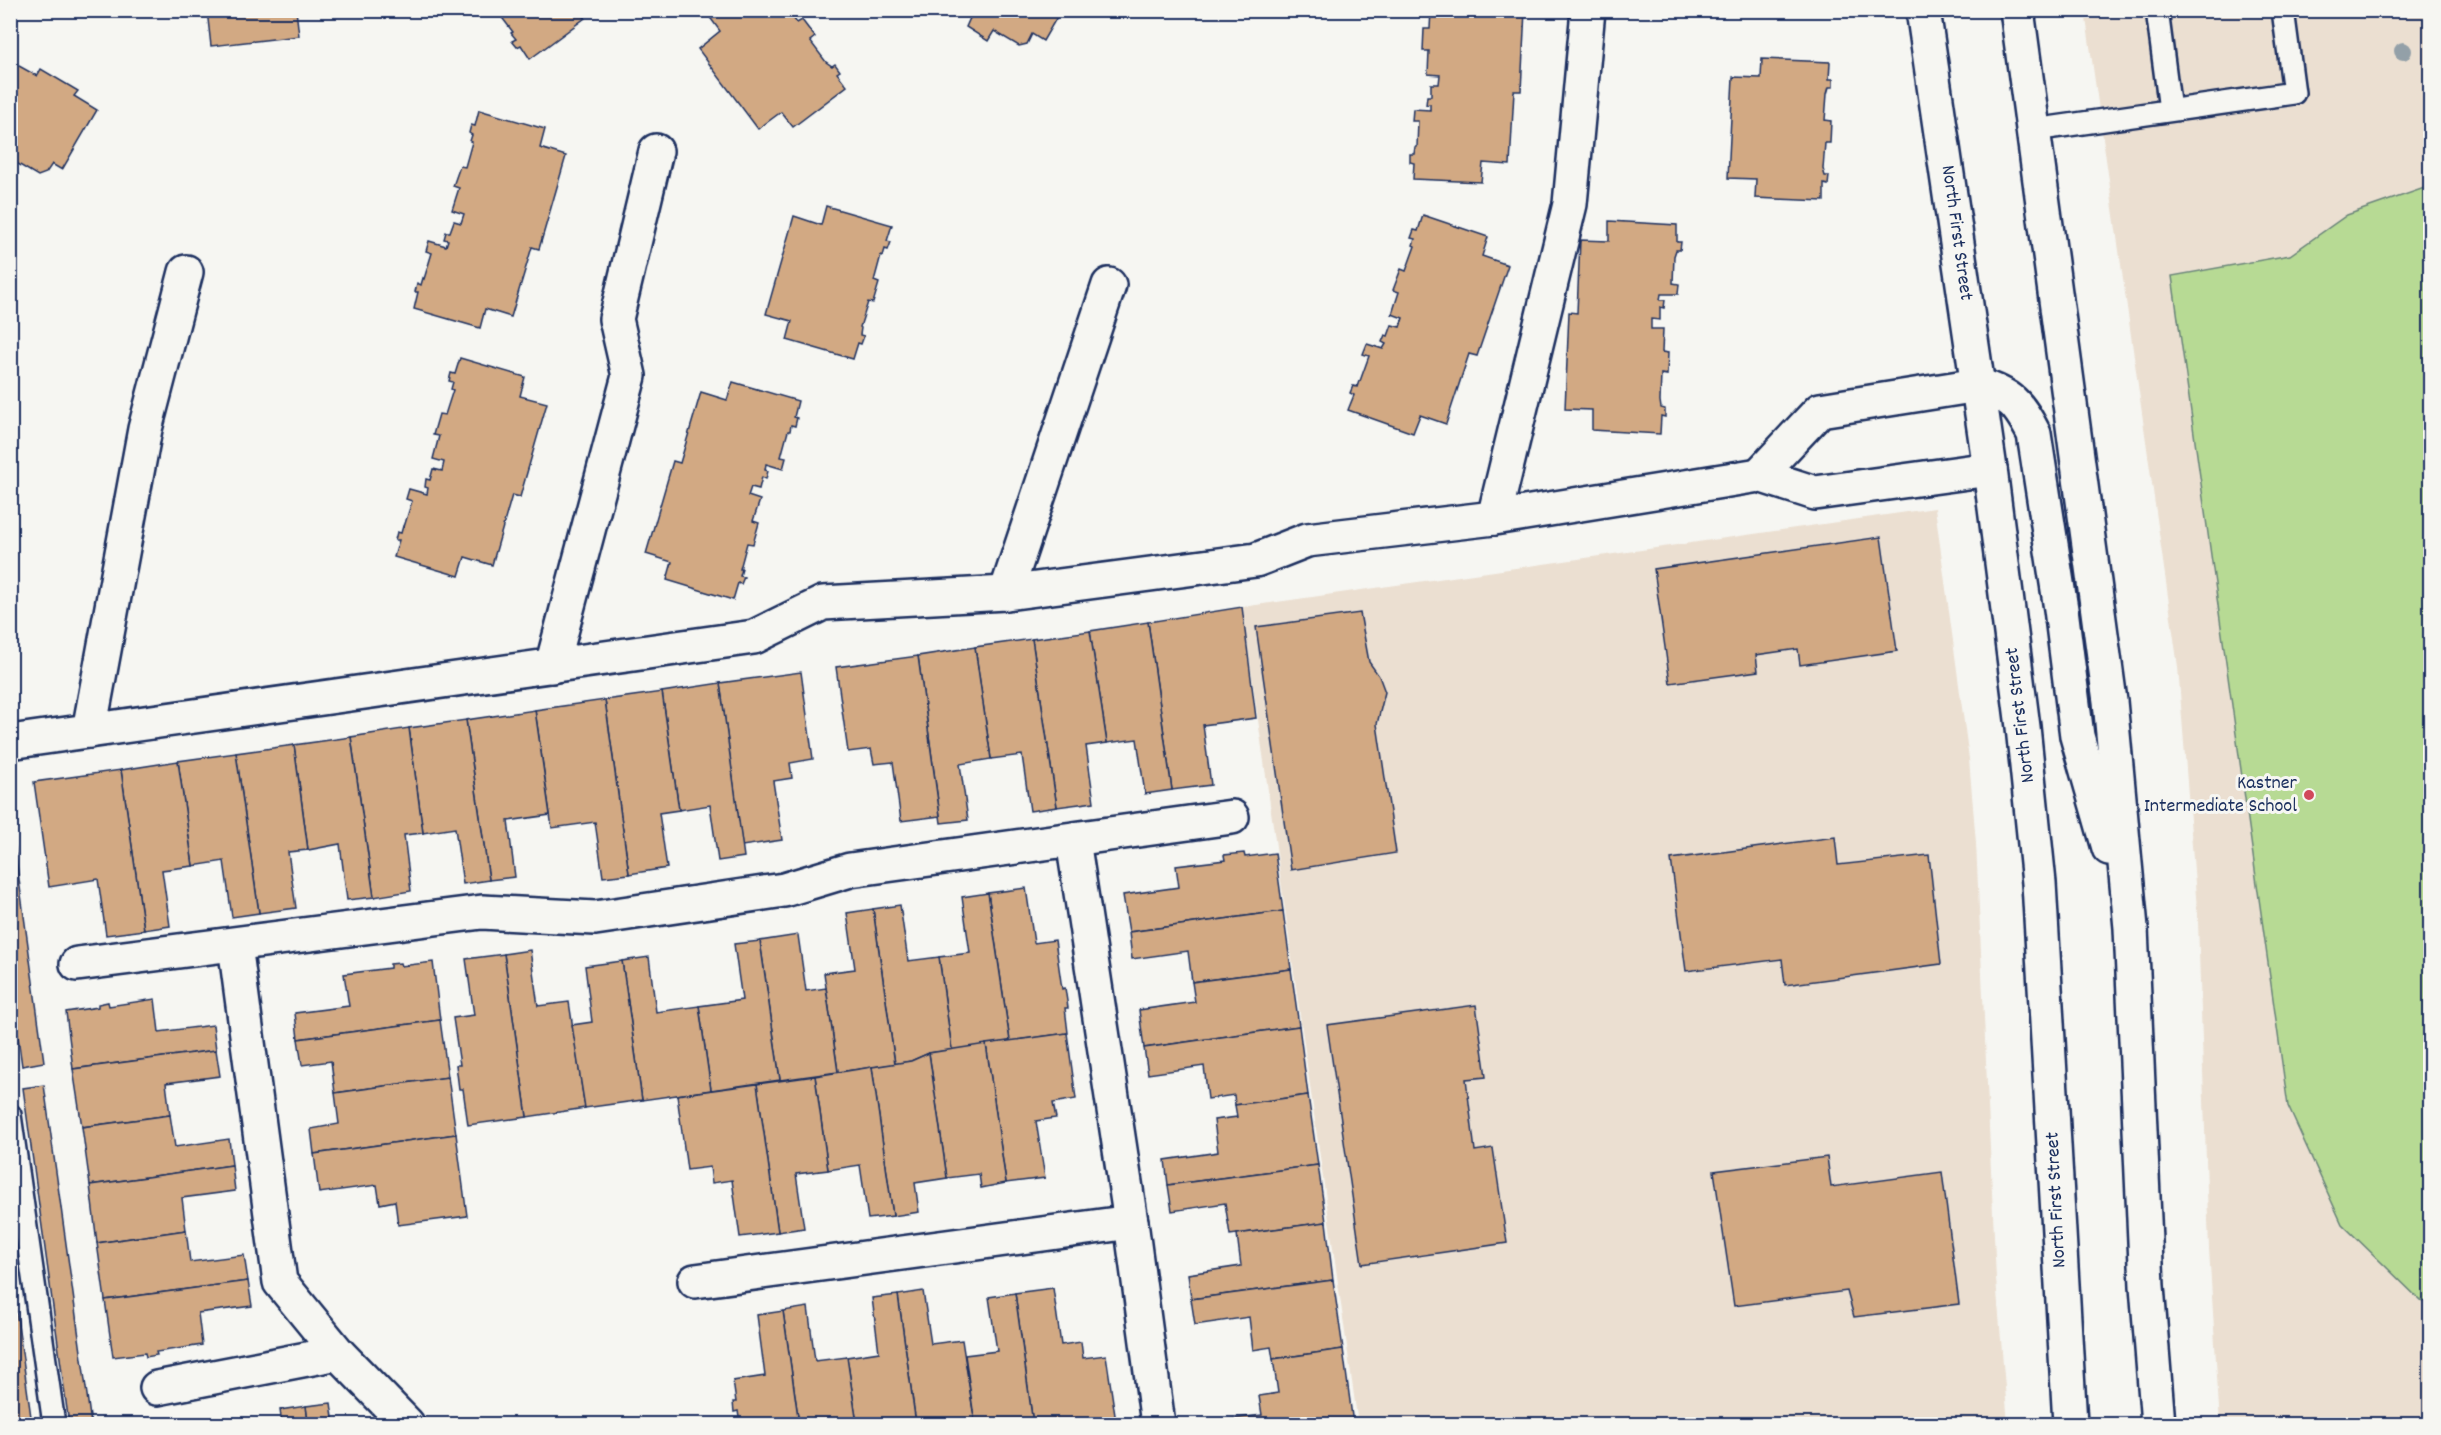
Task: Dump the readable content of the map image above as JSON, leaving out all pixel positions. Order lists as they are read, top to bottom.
{
  "streets": {
    "street": ["North First Street"]
  },
  "places": ["Kastner Intermediate School"]
}
